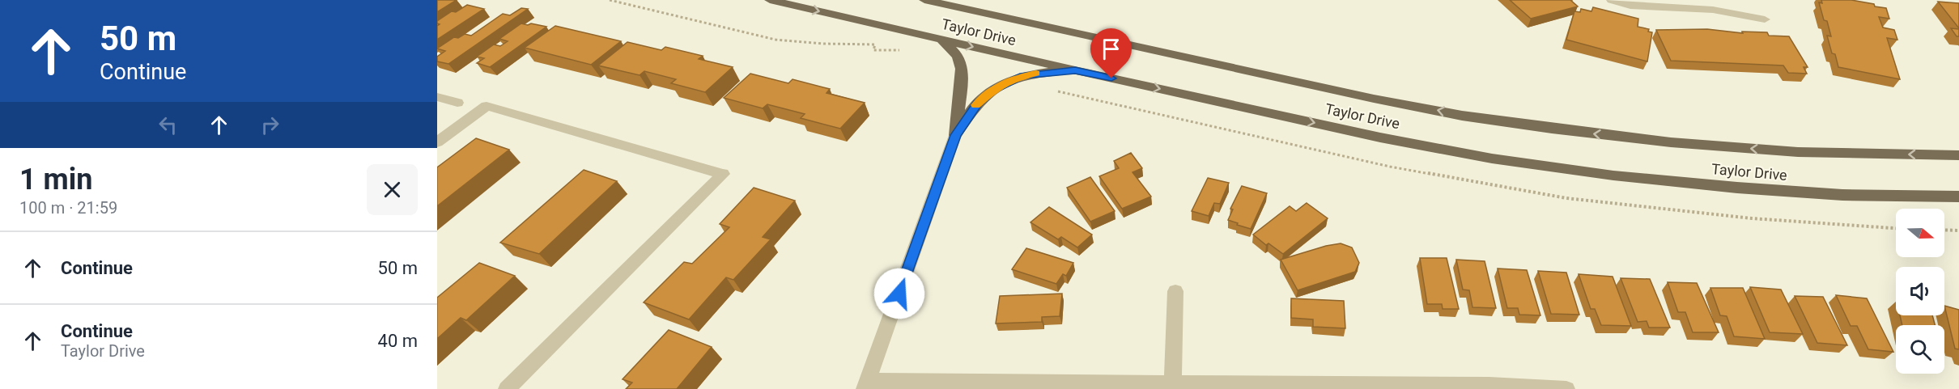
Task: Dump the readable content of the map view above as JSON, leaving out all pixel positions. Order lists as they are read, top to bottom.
{
  "streets": {
    "main road": ["Taylor Drive"]
  },
  "north": "right",
  "page": {
    "turn": ["50 m", "Continue"],
    "heading": ["1 min", "100 m · 21:59"],
    "list": [
      {
        "name": "Continue",
        "value": "50 m"
      },
      {
        "name": "Continue",
        "note": "Taylor Drive",
        "value": "40 m"
      }
    ]
  }
}
